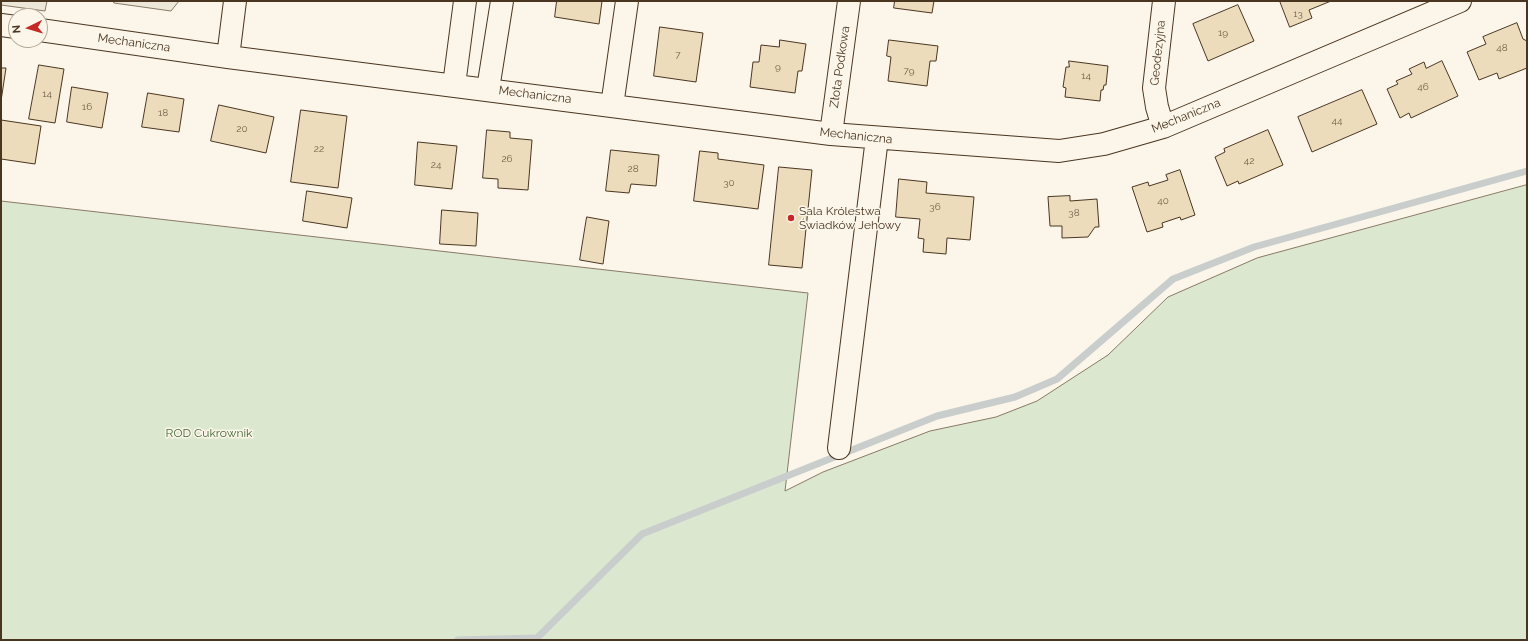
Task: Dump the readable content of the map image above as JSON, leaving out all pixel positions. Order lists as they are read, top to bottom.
{
  "streets": {
    "street": ["Mechaniczna", "Geodezyjna", "Złota Podkowa"]
  },
  "crossings": [
    ["Mechaniczna", "Geodezyjna"],
    ["Mechaniczna", "Złota Podkowa"]
  ],
  "parks": ["ROD Cukrownik"],
  "places": ["Sala Królestwa Świadków Jehowy"],
  "house_numbers": [
    "13",
    "19",
    "48",
    "7",
    "9",
    "79",
    "14",
    "46",
    "14",
    "16",
    "18",
    "44",
    "20",
    "22",
    "26",
    "42",
    "24",
    "28",
    "30",
    "40",
    "36",
    "38"
  ],
  "north": "left"
}
